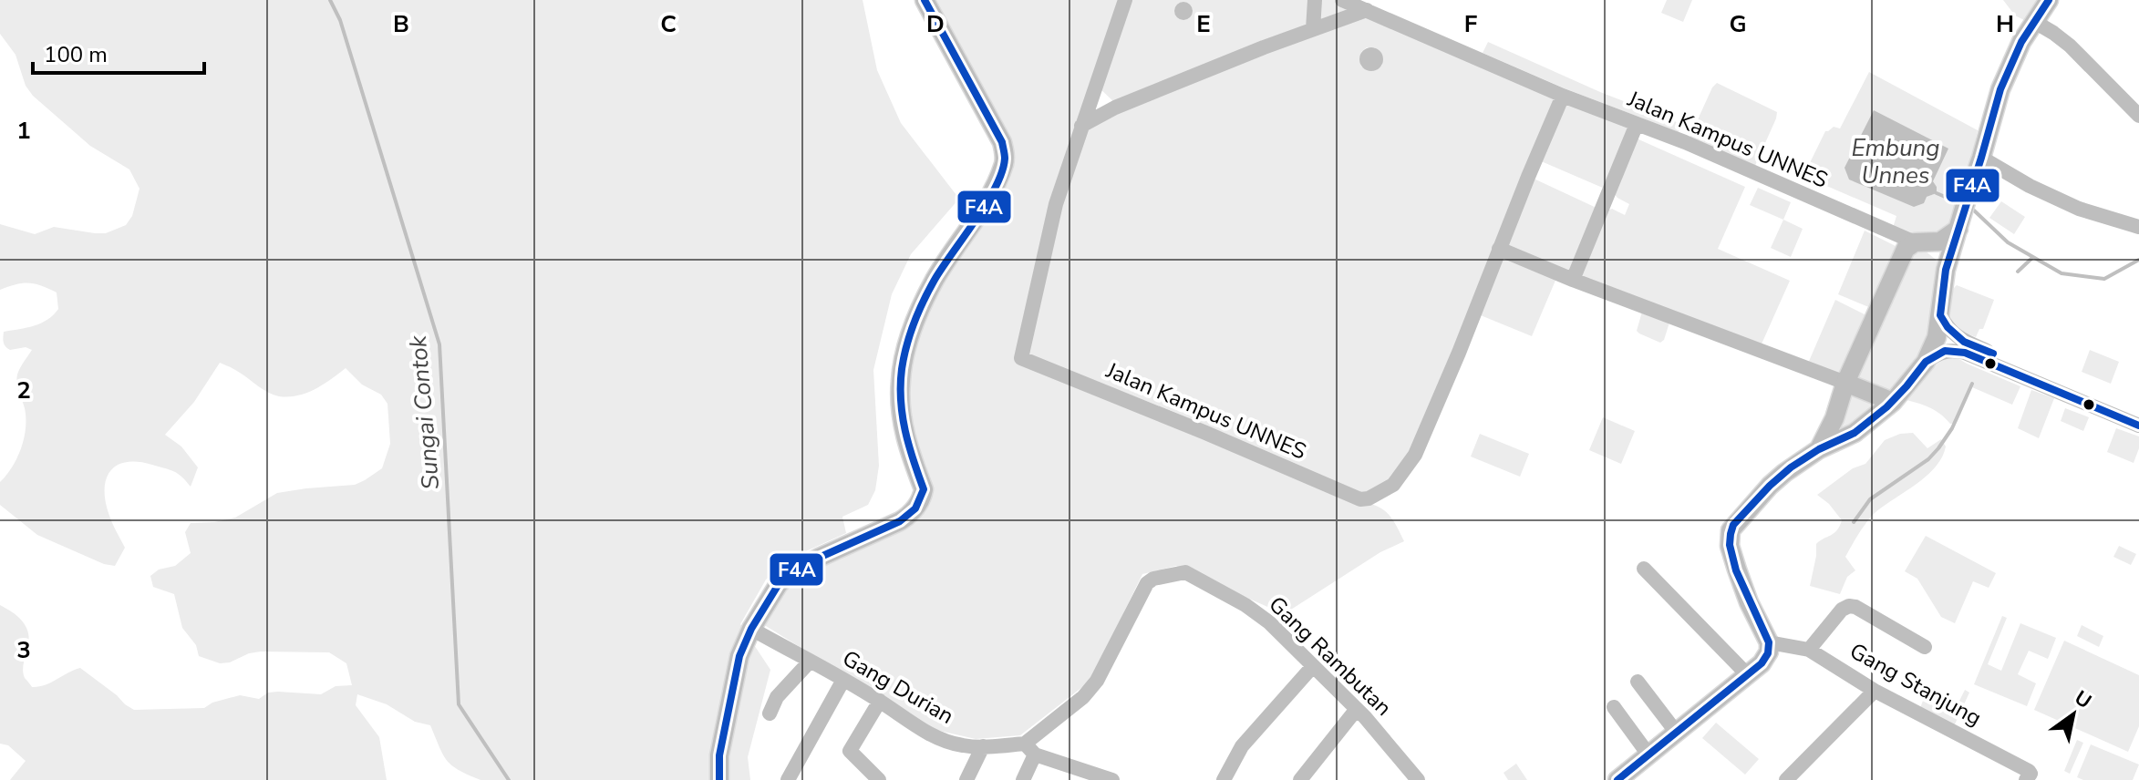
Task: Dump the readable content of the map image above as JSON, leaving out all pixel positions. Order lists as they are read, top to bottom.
{
  "streets": {
    "street": [
      "Jalan Kampus UNNES",
      "Gang Rambutan",
      "Gang Stanjung",
      "Gang Durian"
    ]
  },
  "crossings": [
    ["Gang Rambutan", "Gang Durian"]
  ],
  "water": ["Embung Unnes", "Sungai Contok"],
  "lines": ["transit line F4A"],
  "scale_bar": "100 m",
  "north": "top right",
  "grid": {
    "columns": [
      "B",
      "C",
      "D",
      "E",
      "F",
      "G",
      "H"
    ],
    "rows": ["1", "2", "3"]
  }
}
